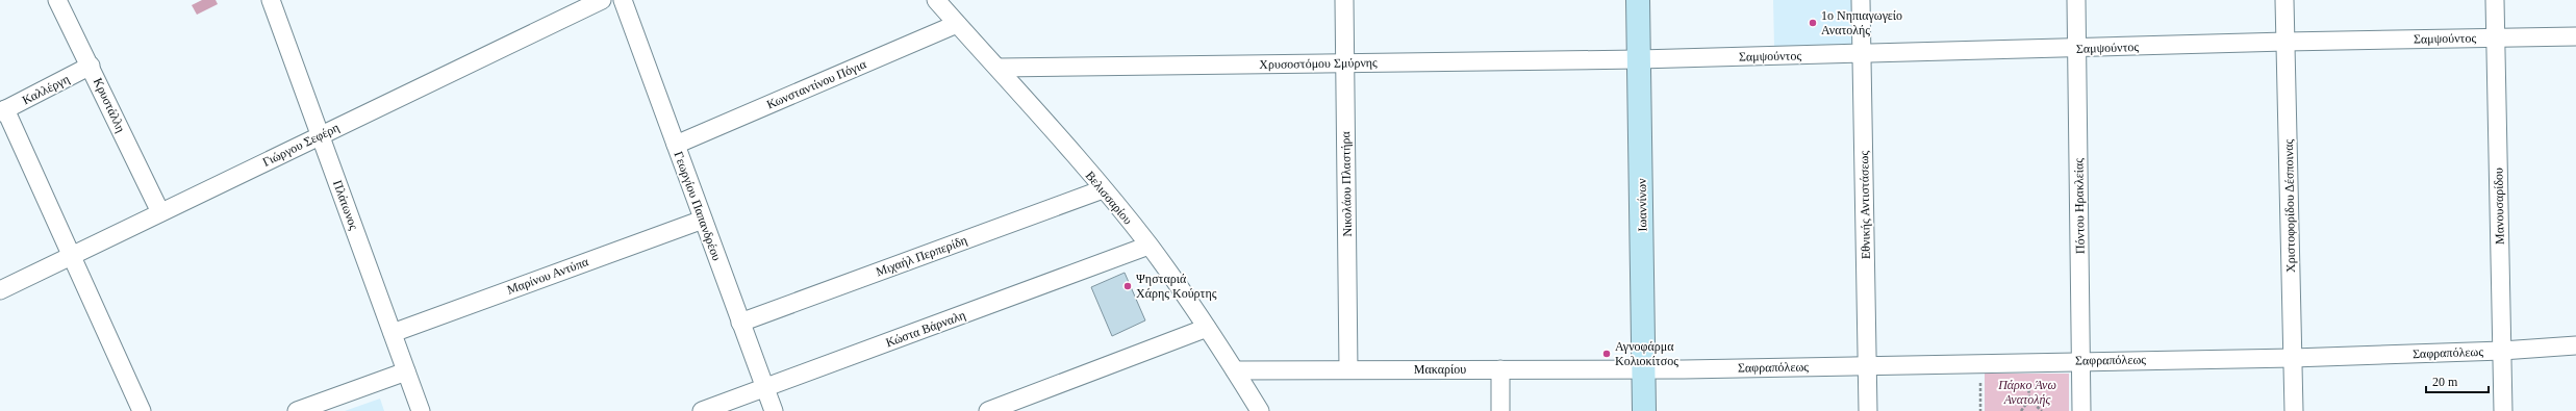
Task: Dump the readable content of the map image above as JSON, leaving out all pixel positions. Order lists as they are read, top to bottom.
{
  "streets": {
    "main road": ["Ιωαννίνων"],
    "street": [
      "Σαμψούντος",
      "Χρυσοστόμου Σμύρνης",
      "Κωνσταντίνου Πόγια",
      "Καλλέργη",
      "Κρυστάλλη",
      "Γιώργου Σεφέρη",
      "Νικολάου Πλαστήρα",
      "Βελισσαρίου",
      "Πλάτωνος",
      "Εθνικής Αντιστάσεως",
      "Γεωργίου Παπανδρέου",
      "Πόντου Ηρακλείας",
      "Χριστοφορίδου Δέσποινας",
      "Μανουσαρίδου",
      "Μιχαήλ Περπερίδη",
      "Μαρίνου Αντύπα",
      "Κώστα Βάρναλη",
      "Σαφραπόλεως",
      "Μακαρίου"
    ]
  },
  "crossings": [
    ["Σαμψούντος", "Χρυσοστόμου Σμύρνης"],
    ["Σαμψούντος", "Ιωαννίνων"],
    ["Σαμψούντος", "Εθνικής Αντιστάσεως"],
    ["Σαμψούντος", "Πόντου Ηρακλείας"],
    ["Σαμψούντος", "Χριστοφορίδου Δέσποινας"],
    ["Σαμψούντος", "Μανουσαρίδου"],
    ["Χρυσοστόμου Σμύρνης", "Νικολάου Πλαστήρα"],
    ["Χρυσοστόμου Σμύρνης", "Βελισσαρίου"],
    ["Χρυσοστόμου Σμύρνης", "Ιωαννίνων"],
    ["Κωνσταντίνου Πόγια", "Βελισσαρίου"],
    ["Κωνσταντίνου Πόγια", "Γεωργίου Παπανδρέου"],
    ["Καλλέργη", "Κρυστάλλη"],
    ["Κρυστάλλη", "Γιώργου Σεφέρη"],
    ["Γιώργου Σεφέρη", "Πλάτωνος"],
    ["Νικολάου Πλαστήρα", "Μακαρίου"],
    ["Βελισσαρίου", "Μιχαήλ Περπερίδη"],
    ["Βελισσαρίου", "Κώστα Βάρναλη"],
    ["Βελισσαρίου", "Μακαρίου"],
    ["Πλάτωνος", "Μαρίνου Αντύπα"],
    ["Ιωαννίνων", "Σαφραπόλεως"],
    ["Ιωαννίνων", "Μακαρίου"],
    ["Εθνικής Αντιστάσεως", "Σαφραπόλεως"],
    ["Γεωργίου Παπανδρέου", "Μιχαήλ Περπερίδη"],
    ["Γεωργίου Παπανδρέου", "Μαρίνου Αντύπα"],
    ["Γεωργίου Παπανδρέου", "Κώστα Βάρναλη"],
    ["Πόντου Ηρακλείας", "Σαφραπόλεως"],
    ["Χριστοφορίδου Δέσποινας", "Σαφραπόλεως"],
    ["Μανουσαρίδου", "Σαφραπόλεως"],
    ["Σαφραπόλεως", "Μακαρίου"]
  ],
  "parks": ["Πάρκο Άνω Ανατολής"],
  "places": ["1ο Νηπιαγωγείο Ανατολής", "Ψησταριά Χάρης Κούρτης", "Αγνοφάρμα Κολιοκίτσος"],
  "scale_bar": "20 m"
}
